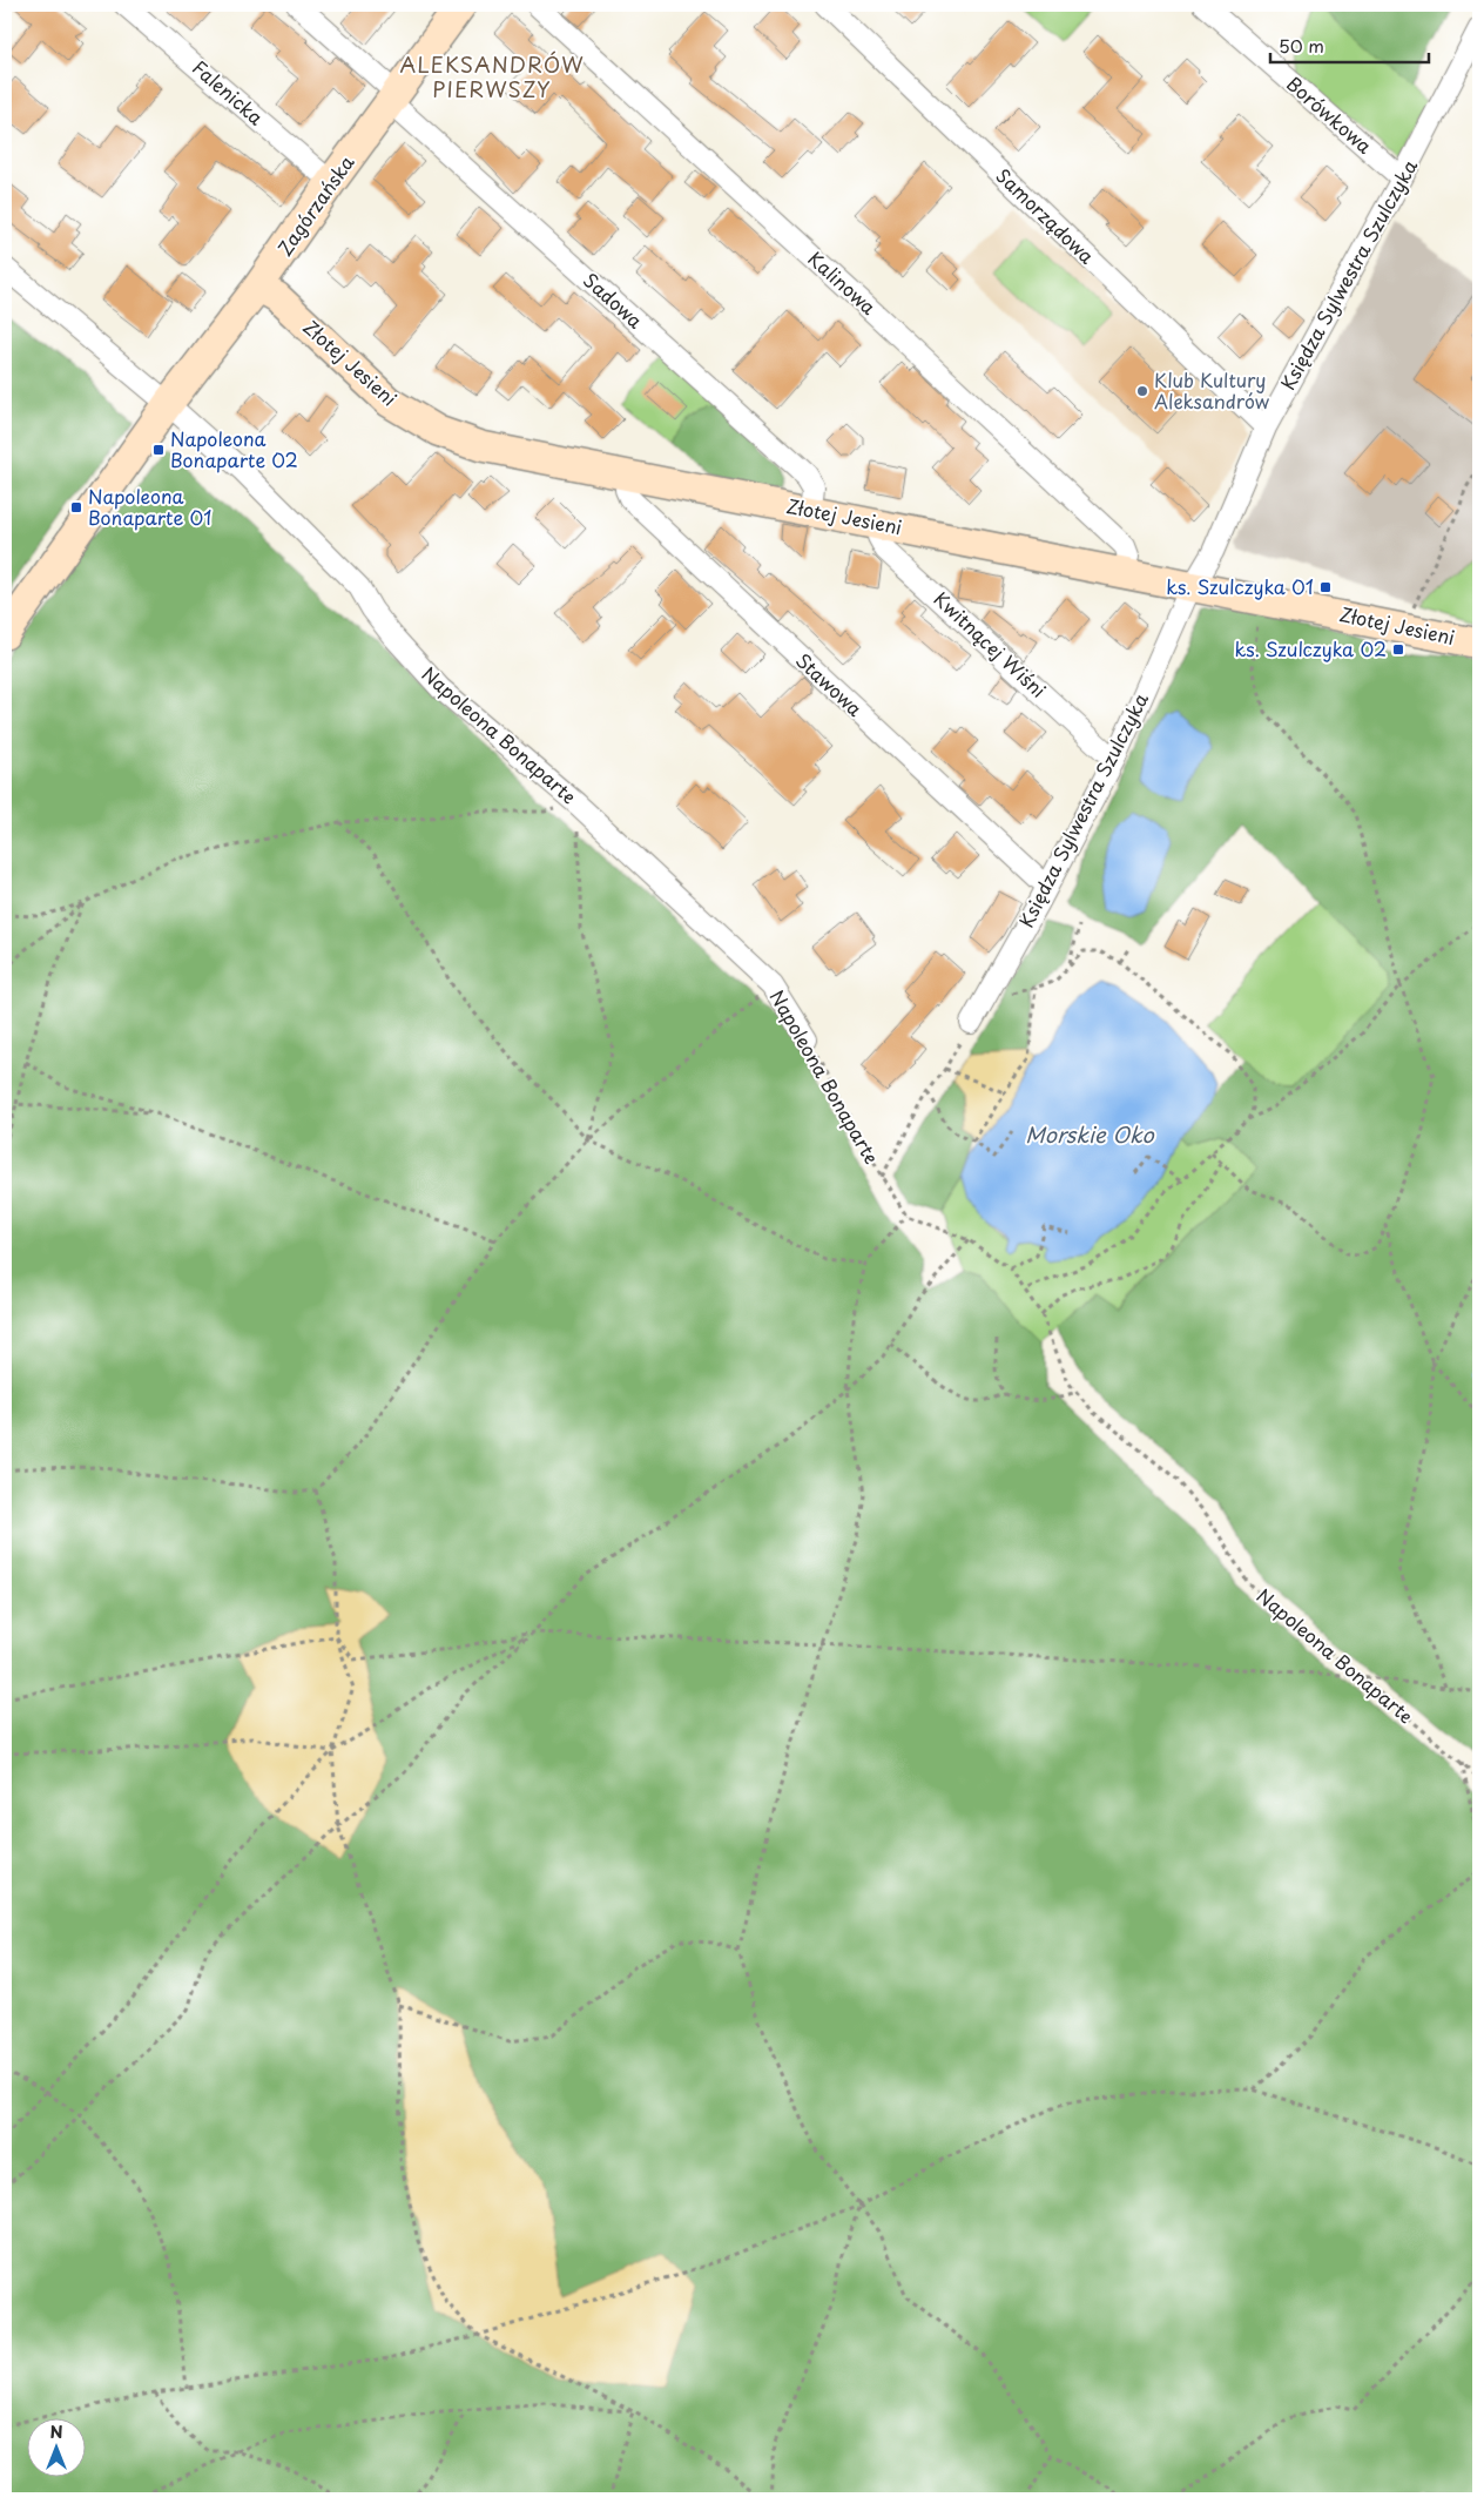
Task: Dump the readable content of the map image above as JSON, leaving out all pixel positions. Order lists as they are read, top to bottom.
{
  "streets": {
    "street": [
      "Falenicka",
      "Borówkowa",
      "Zagórzańska",
      "Samorządowa",
      "Księdza Sylwestra Szulczyka",
      "Kalinowa",
      "Sadowa",
      "Złotej Jesieni",
      "Kwitnącej Wiśni",
      "Stawowa",
      "Napoleona Bonaparte"
    ]
  },
  "crossings": [
    ["Falenicka", "Zagórzańska"],
    ["Borówkowa", "Księdza Sylwestra Szulczyka"],
    ["Zagórzańska", "Sadowa"],
    ["Zagórzańska", "Złotej Jesieni"],
    ["Zagórzańska", "Napoleona Bonaparte"],
    ["Samorządowa", "Księdza Sylwestra Szulczyka"],
    ["Księdza Sylwestra Szulczyka", "Złotej Jesieni"],
    ["Księdza Sylwestra Szulczyka", "Kwitnącej Wiśni"],
    ["Księdza Sylwestra Szulczyka", "Stawowa"],
    ["Kalinowa", "Złotej Jesieni"],
    ["Sadowa", "Złotej Jesieni"],
    ["Złotej Jesieni", "Kwitnącej Wiśni"],
    ["Złotej Jesieni", "Stawowa"]
  ],
  "districts": ["ALEKSANDRÓW PIERWSZY"],
  "water": ["Morskie Oko"],
  "places": {
    "other": ["Klub Kultury Aleksandrów"],
    "transit": [
      "Napoleona Bonaparte 02",
      "Napoleona Bonaparte 01",
      "ks. Szulczyka 01",
      "ks. Szulczyka 02"
    ]
  },
  "scale_bar": "50 m",
  "north": "top"
}
